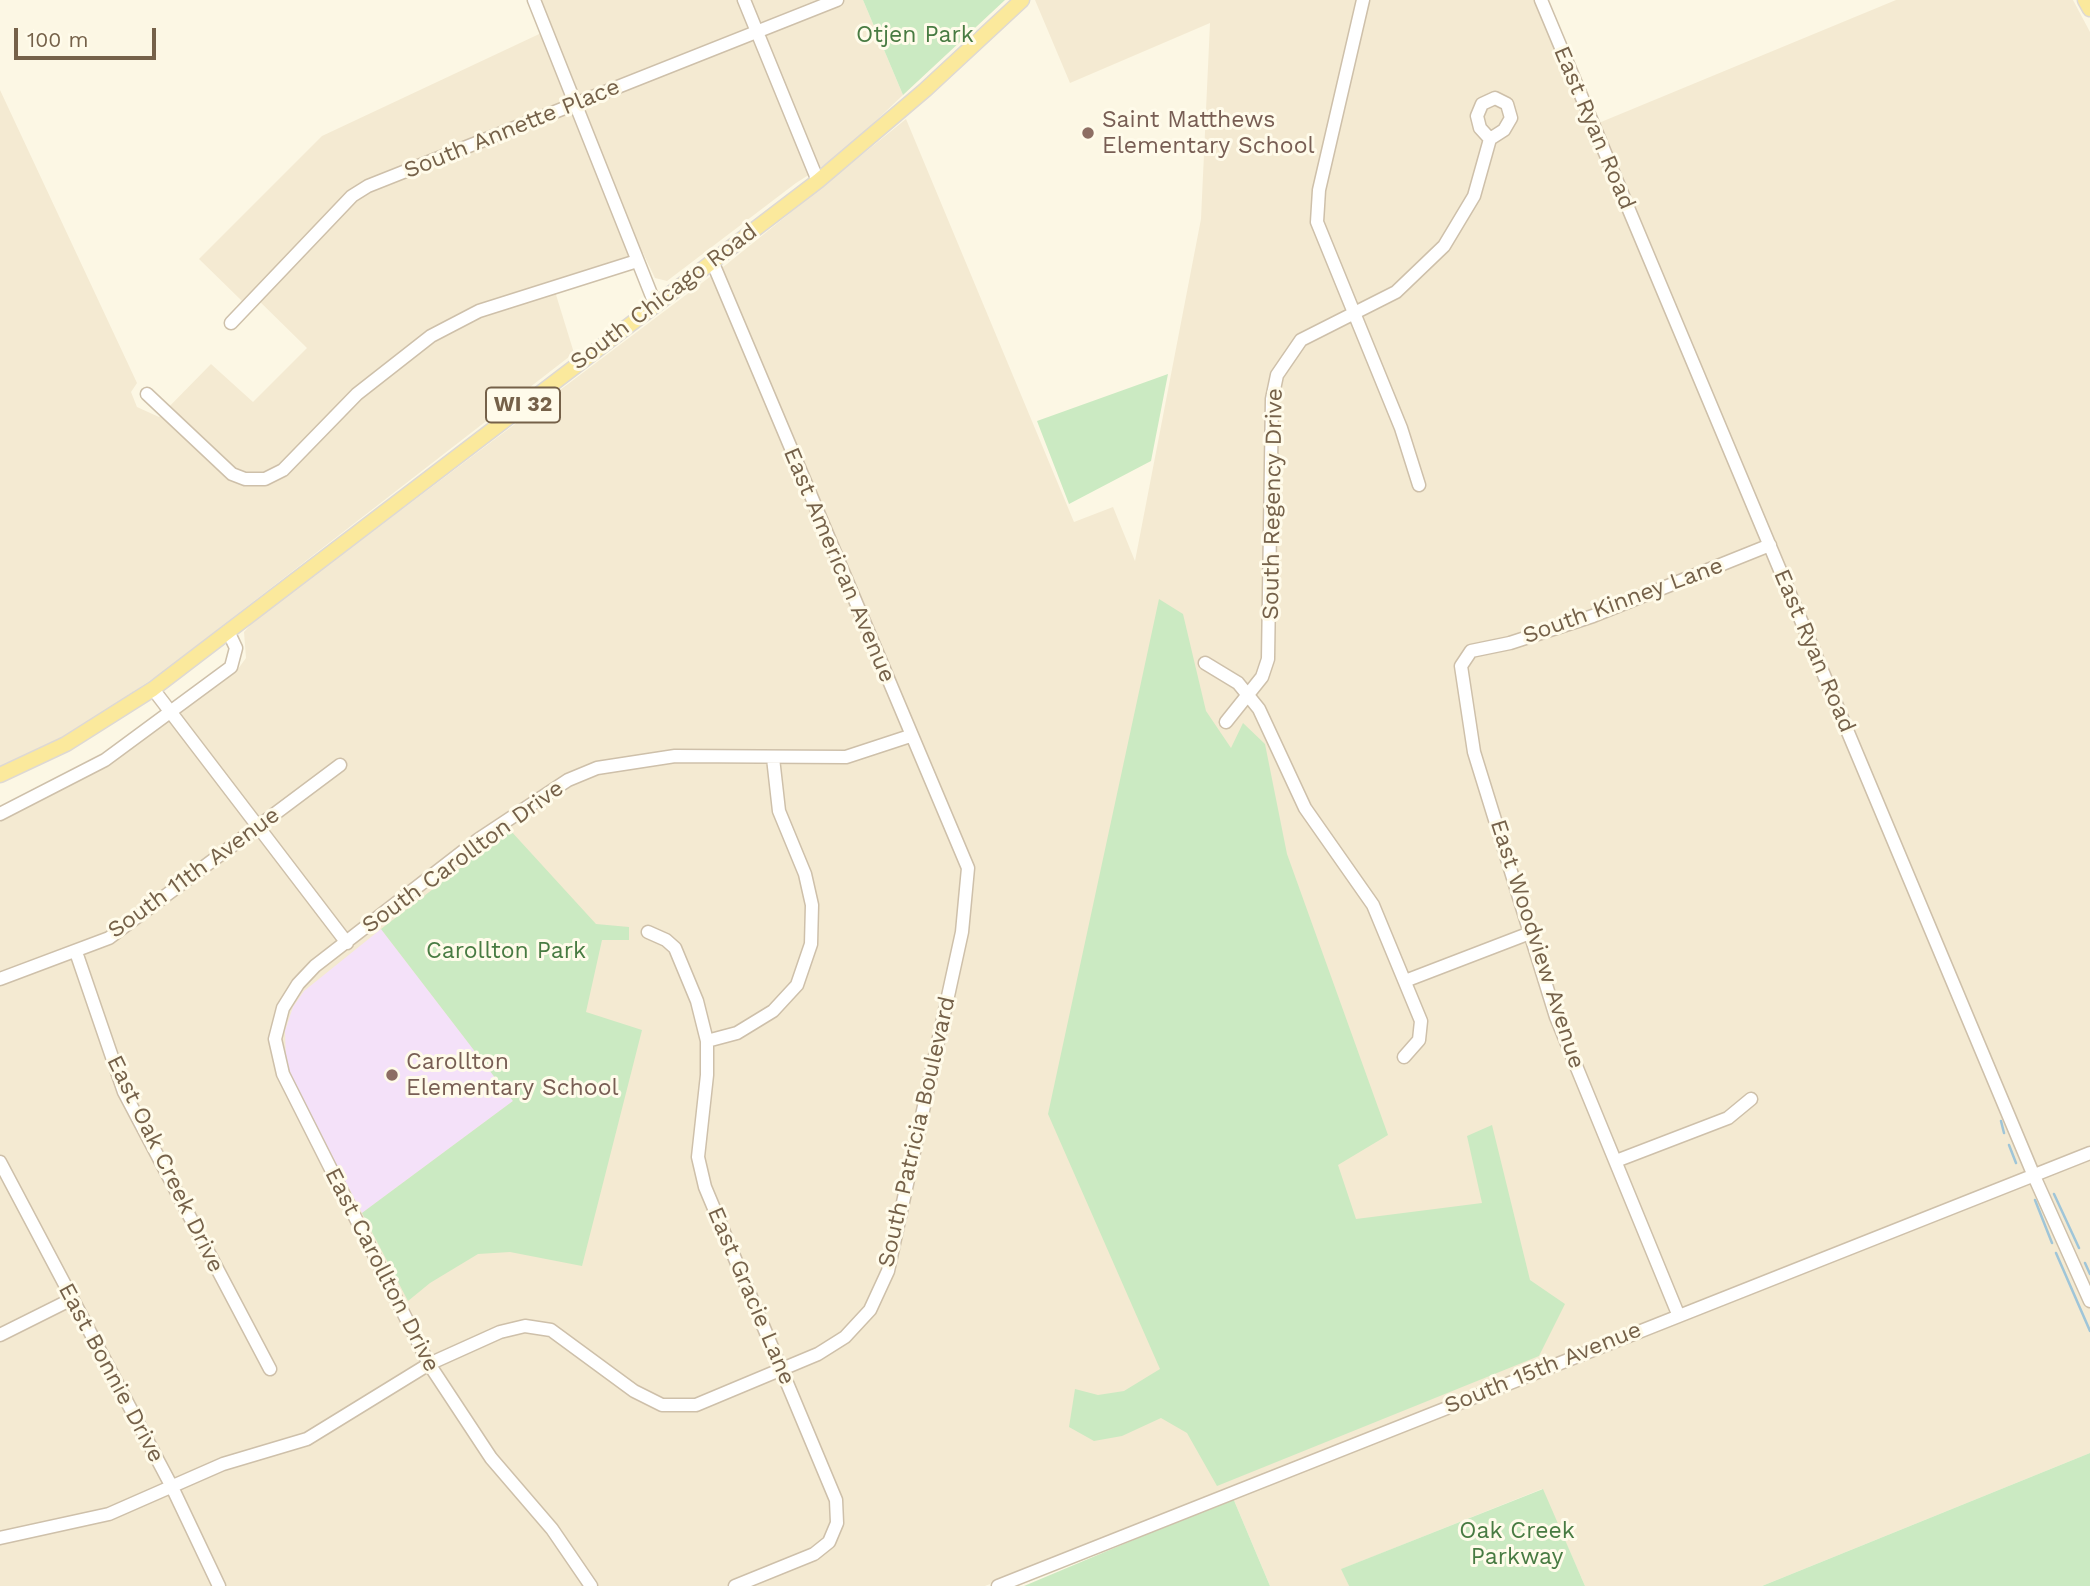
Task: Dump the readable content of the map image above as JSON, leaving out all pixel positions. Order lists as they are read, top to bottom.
{
  "streets": {
    "main road": ["South Chicago Road", "WI 32"],
    "street": [
      "East Ryan Road",
      "South Annette Place",
      "South Regency Drive",
      "East American Avenue",
      "South Kinney Lane",
      "South Carollton Drive",
      "South 11th Avenue",
      "East Woodview Avenue",
      "South Patricia Boulevard",
      "East Oak Creek Drive",
      "East Carollton Drive",
      "East Gracie Lane",
      "South 15th Avenue",
      "East Bonnie Drive"
    ]
  },
  "crossings": [
    ["East Ryan Road", "South Kinney Lane"],
    ["East Ryan Road", "South 15th Avenue"],
    ["South Chicago Road", "East American Avenue"],
    ["East American Avenue", "South Carollton Drive"],
    ["East American Avenue", "South Patricia Boulevard"],
    ["South Kinney Lane", "East Woodview Avenue"],
    ["South Carollton Drive", "East Carollton Drive"],
    ["South 11th Avenue", "East Oak Creek Drive"],
    ["East Woodview Avenue", "South 15th Avenue"],
    ["South Patricia Boulevard", "East Carollton Drive"],
    ["South Patricia Boulevard", "East Gracie Lane"],
    ["South Patricia Boulevard", "East Bonnie Drive"]
  ],
  "parks": ["Otjen Park", "Carollton Park", "Oak Creek Parkway"],
  "places": ["Saint Matthews Elementary School", "Carollton Elementary School"],
  "scale_bar": "100 m"
}
